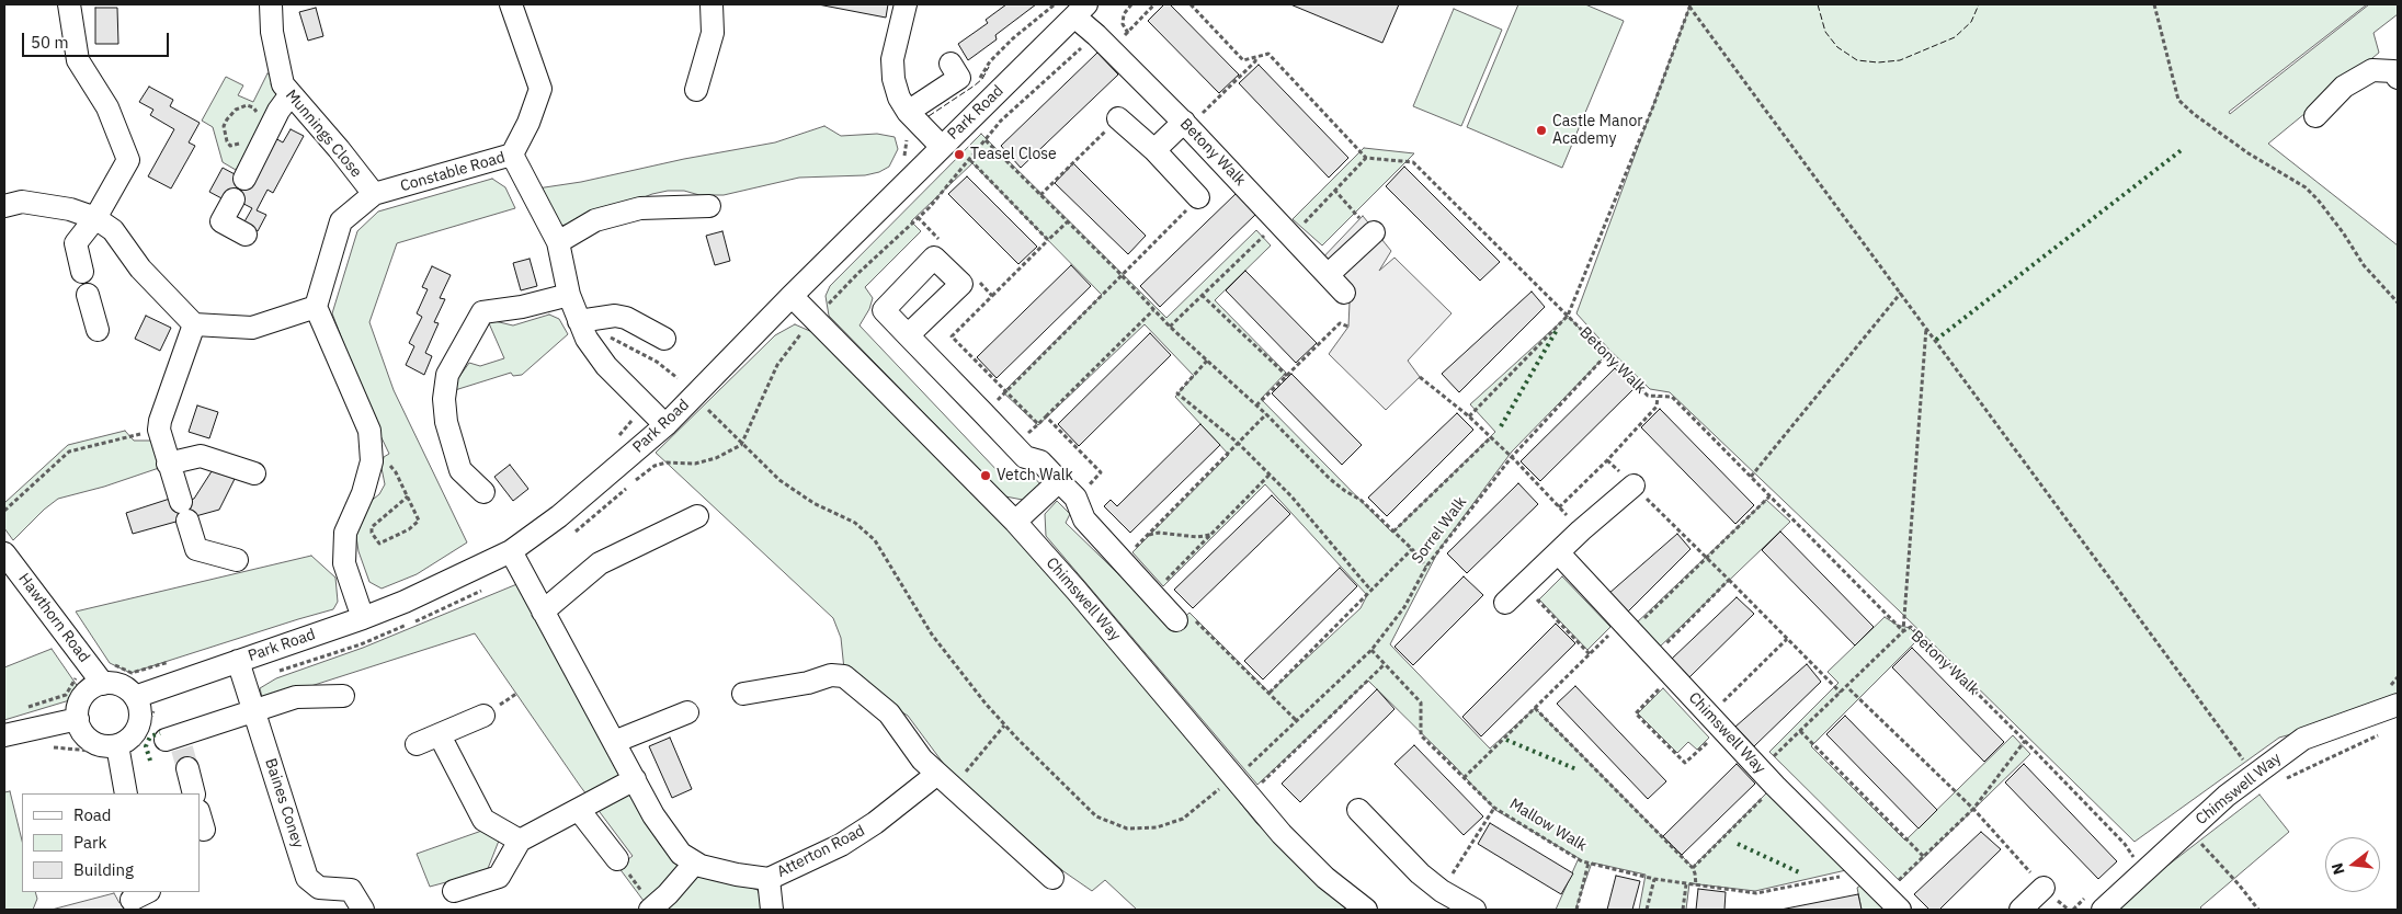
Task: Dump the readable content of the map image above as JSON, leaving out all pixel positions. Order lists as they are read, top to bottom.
{
  "streets": {
    "street": [
      "Park Road",
      "Munnings Close",
      "Betony Walk",
      "Constable Road",
      "Chimswell Way",
      "Hawthorn Road",
      "Baines Coney",
      "Atterton Road"
    ],
    "path": ["Sorrel Walk", "Mallow Walk"]
  },
  "crossings": [
    ["Park Road", "Betony Walk"],
    ["Park Road", "Constable Road"],
    ["Park Road", "Chimswell Way"],
    ["Park Road", "Hawthorn Road"],
    ["Park Road", "Baines Coney"],
    ["Park Road", "Atterton Road"],
    ["Munnings Close", "Constable Road"],
    ["Betony Walk", "Sorrel Walk"],
    ["Betony Walk", "Chimswell Way"],
    ["Sorrel Walk", "Mallow Walk"],
    ["Chimswell Way", "Mallow Walk"]
  ],
  "places": ["Castle Manor Academy", "Teasel Close", "Vetch Walk"],
  "legend": ["Road", "Park", "Building"],
  "scale_bar": "50 m",
  "north": "left"
}
